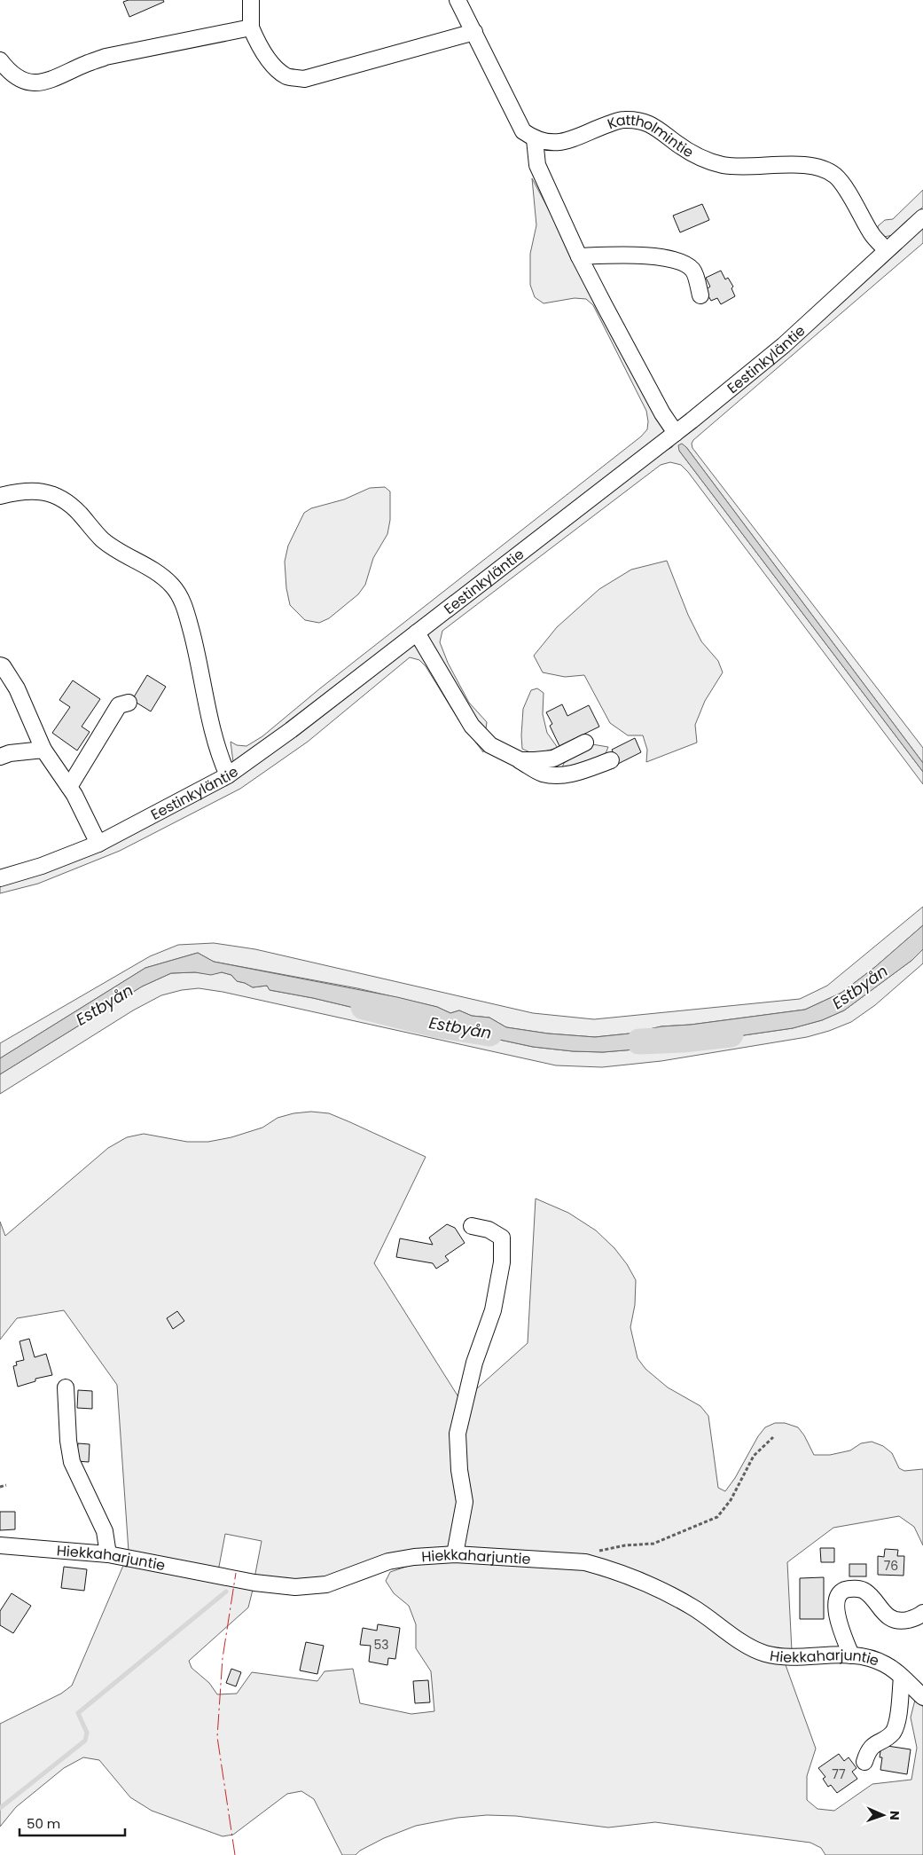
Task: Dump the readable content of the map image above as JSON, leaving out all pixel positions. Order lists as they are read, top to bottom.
{
  "streets": {
    "street": ["Kattholmintie", "Eestinkyläntie", "Hiekkaharjuntie"]
  },
  "crossings": [
    ["Kattholmintie", "Eestinkyläntie"]
  ],
  "water": ["Estbyån"],
  "house_numbers": ["76", "53", "77"],
  "scale_bar": "50 m",
  "north": "right"
}
